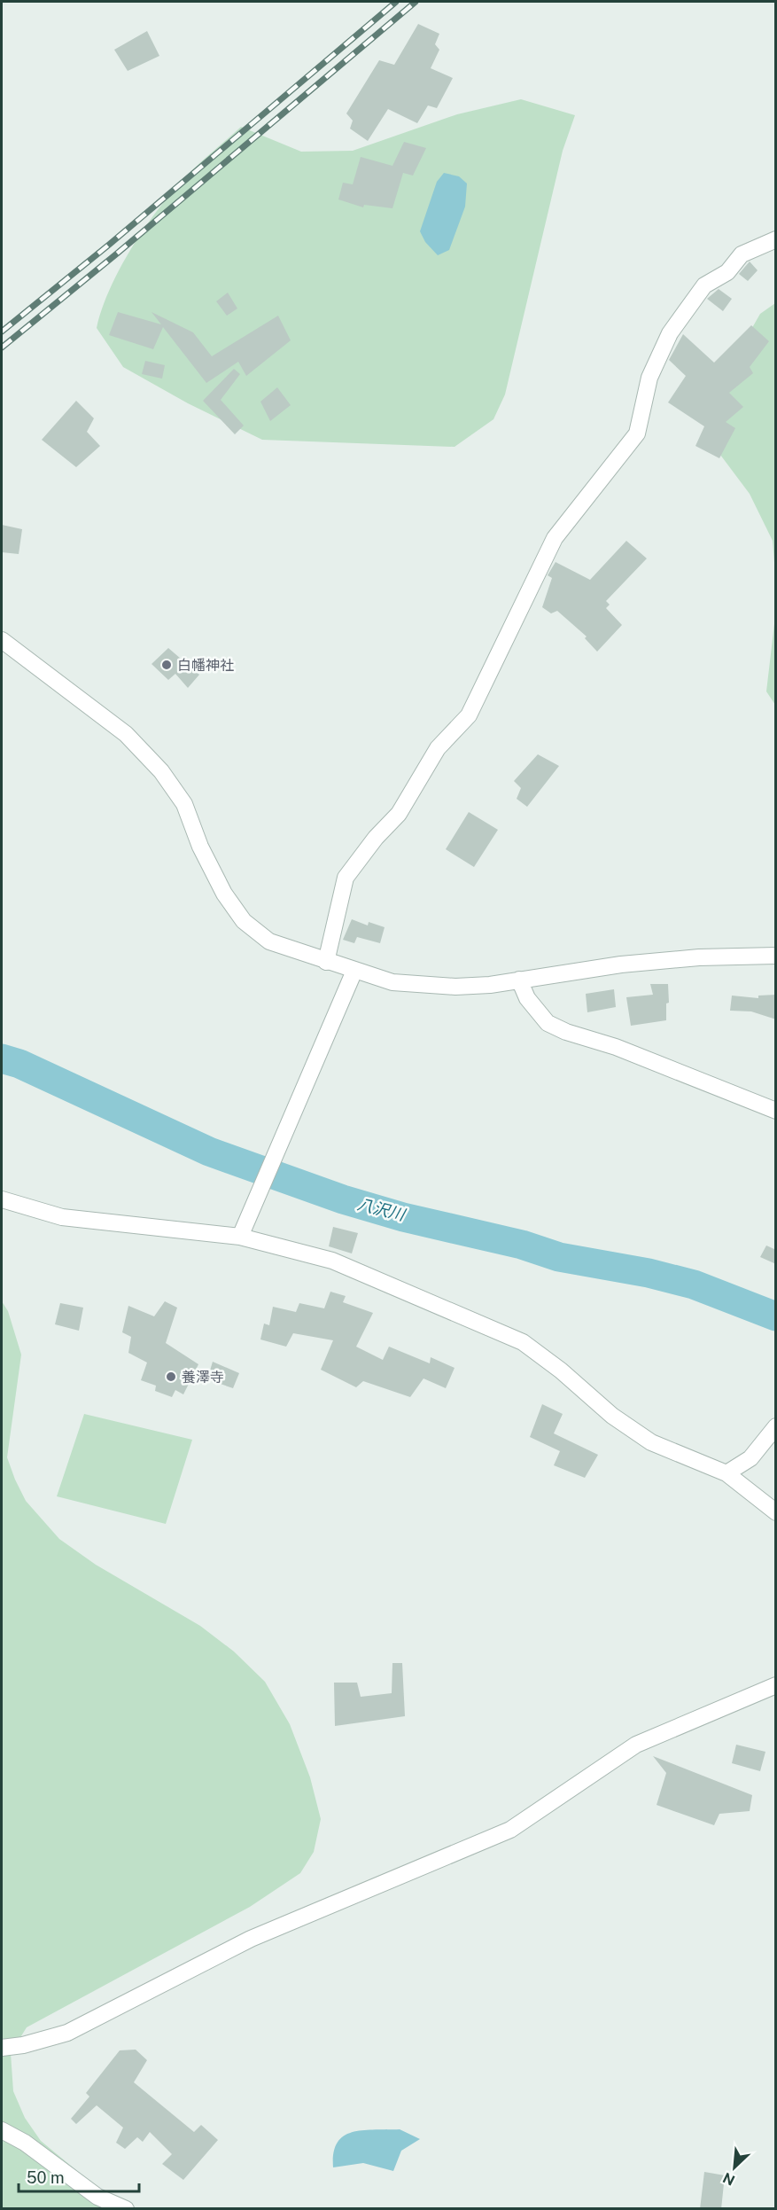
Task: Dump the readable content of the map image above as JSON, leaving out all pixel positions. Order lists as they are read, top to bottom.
{
  "water": ["八沢川"],
  "places": ["白幡神社", "養澤寺"],
  "scale_bar": "50 m",
  "north": "bottom left"
}
